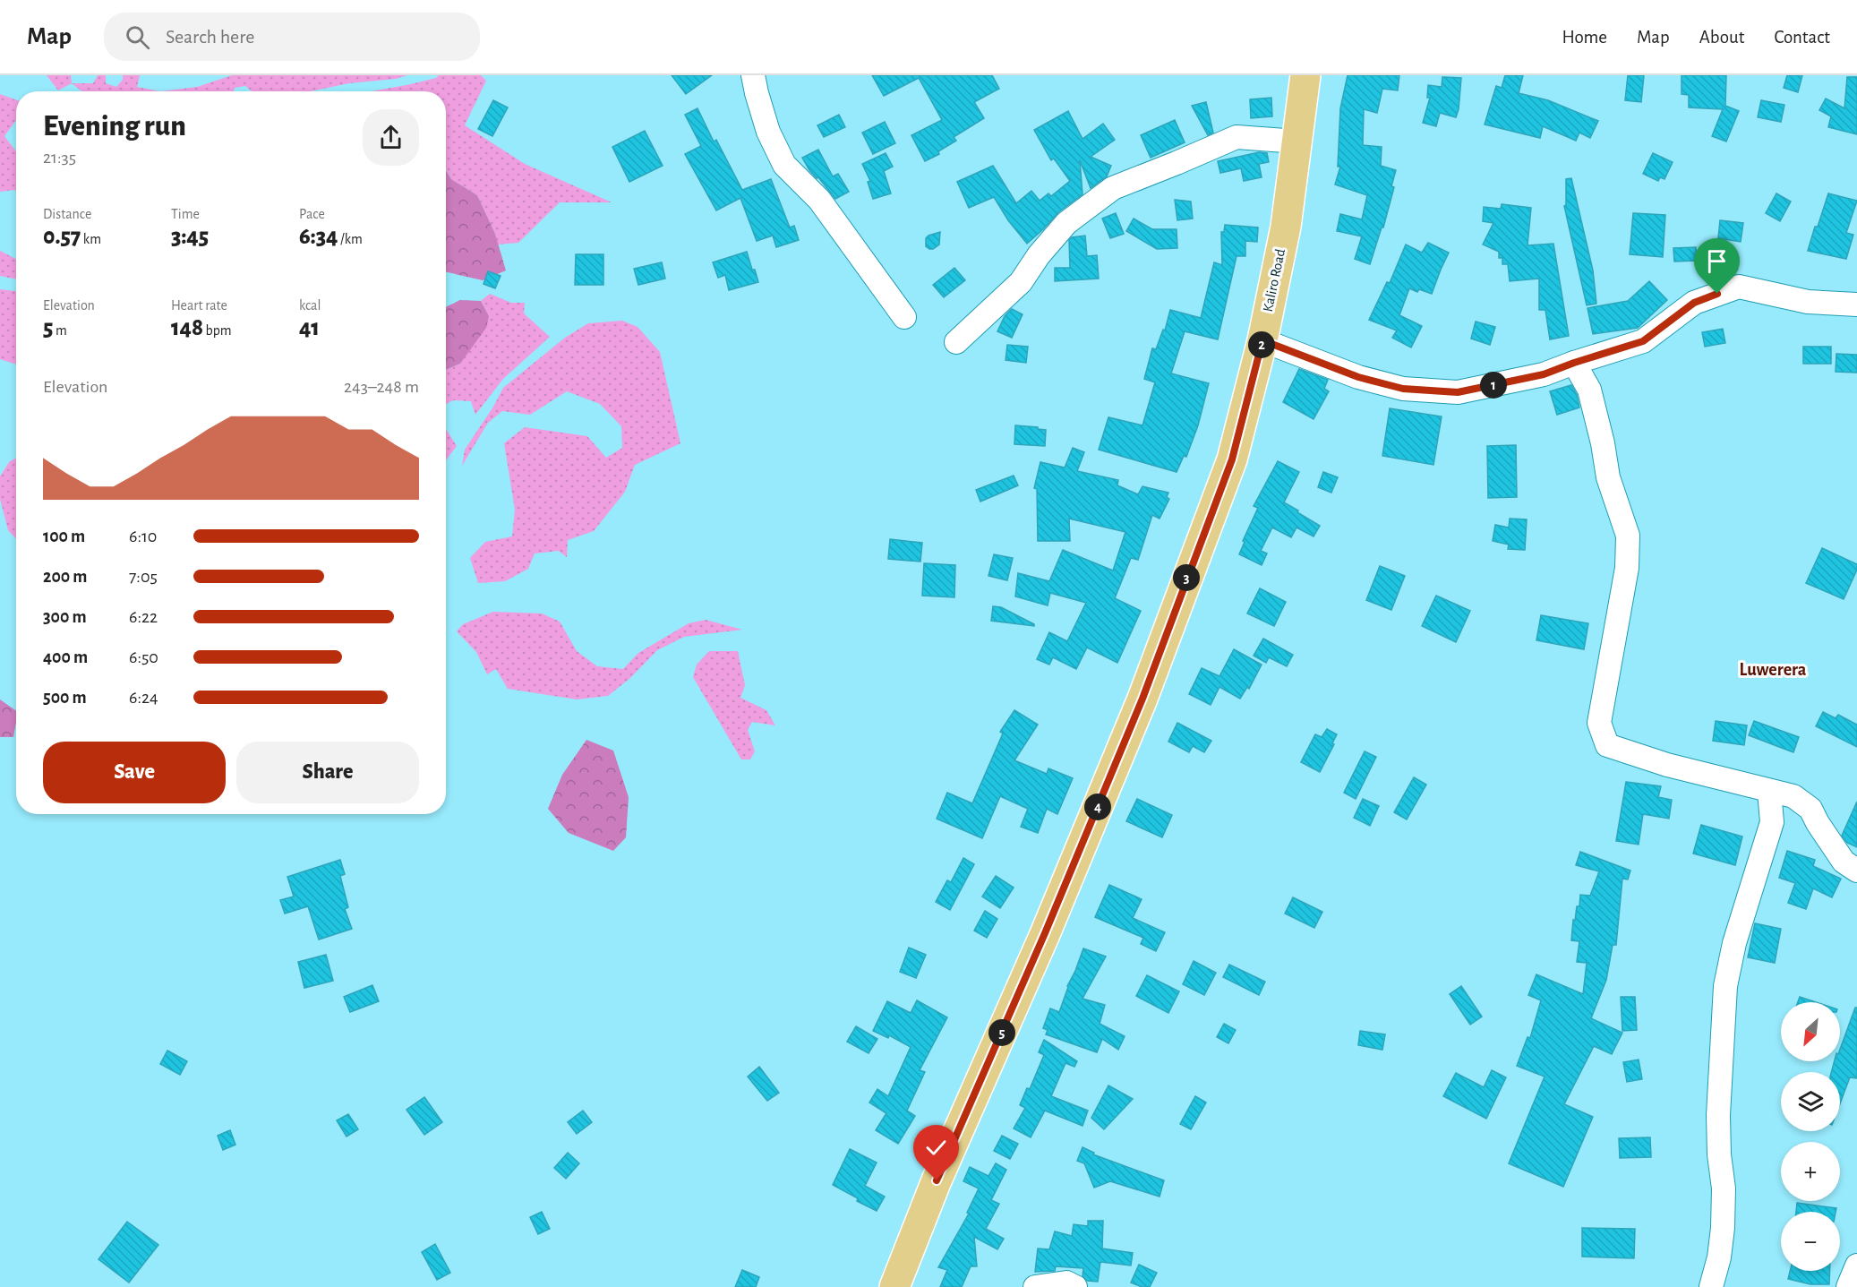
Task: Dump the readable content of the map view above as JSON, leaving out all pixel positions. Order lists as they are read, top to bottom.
{
  "streets": {
    "main road": ["Kaliro Road"]
  },
  "districts": ["Luwerera"],
  "north": "bottom left",
  "page": {
    "header": "Map",
    "search": "Search here",
    "nav": [
      "Home",
      "Map",
      "About",
      "Contact"
    ],
    "heading": ["Evening run", "21:35"],
    "stats": [
      ["Distance", "0.57 km"],
      ["Time", "3:45"],
      ["Pace", "6:34 /km"],
      ["Elevation", "5 m"],
      ["Heart rate", "148 bpm"],
      ["kcal", "41"]
    ],
    "pins": [
      "2",
      "1",
      "3",
      "4",
      "5"
    ],
    "chart": ["Elevation", "243–248 m"],
    "list": [
      {
        "name": "100 m",
        "note": "6:10"
      },
      {
        "name": "200 m",
        "note": "7:05"
      },
      {
        "name": "300 m",
        "note": "6:22"
      },
      {
        "name": "400 m",
        "note": "6:50"
      },
      {
        "name": "500 m",
        "note": "6:24"
      }
    ],
    "buttons": ["Save", "Share"],
    "map_buttons": ["+", "−"]
  }
}
